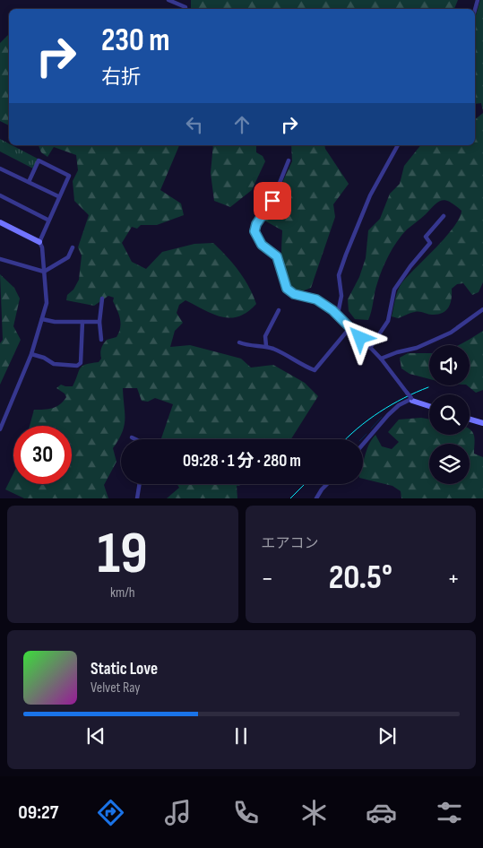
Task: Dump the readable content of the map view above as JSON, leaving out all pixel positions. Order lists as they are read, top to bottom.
{
  "page": {
    "turn": ["230 m", "右折"],
    "limit": "30",
    "trip": "09:28 · 1 分 · 280 m",
    "tile": [
      ["19", "km/h"],
      "エアコン"
    ],
    "heat": ["−", "20.5°", "+"],
    "song": ["Static Love", "Velvet Ray"],
    "tabs": "09:27"
  }
}
